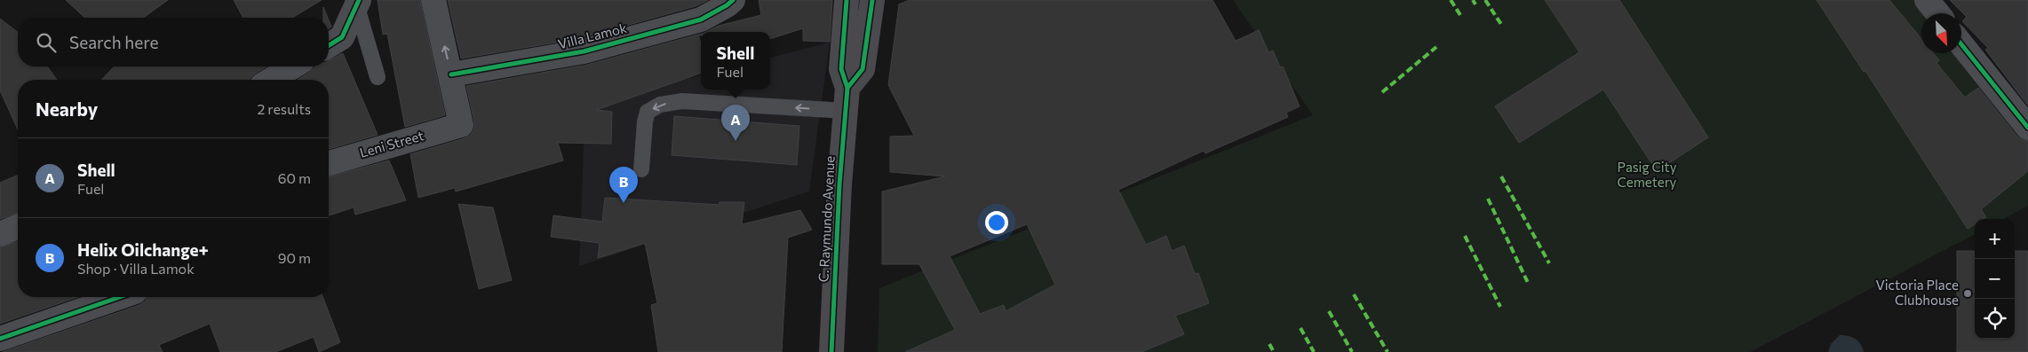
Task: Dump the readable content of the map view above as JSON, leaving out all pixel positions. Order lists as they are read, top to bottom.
{
  "streets": {
    "main road": ["C. Raymundo Avenue"],
    "street": ["Villa Lamok", "Leni Street"]
  },
  "crossings": [
    ["Villa Lamok", "Leni Street"]
  ],
  "parks": ["Pasig City Cemetery"],
  "places": ["Victoria Place Clubhouse"],
  "north": "bottom right",
  "page": {
    "search": "Search here",
    "popup": ["Shell", "Fuel"],
    "heading": ["Nearby", "2 results"],
    "pins": ["A", "B"],
    "list": [
      {
        "mark": "A",
        "name": "Shell",
        "note": "Fuel",
        "value": "60 m"
      },
      {
        "mark": "B",
        "name": "Helix Oilchange+",
        "note": "Shop · Villa Lamok",
        "value": "90 m"
      }
    ],
    "map_buttons": ["+", "−"]
  }
}
